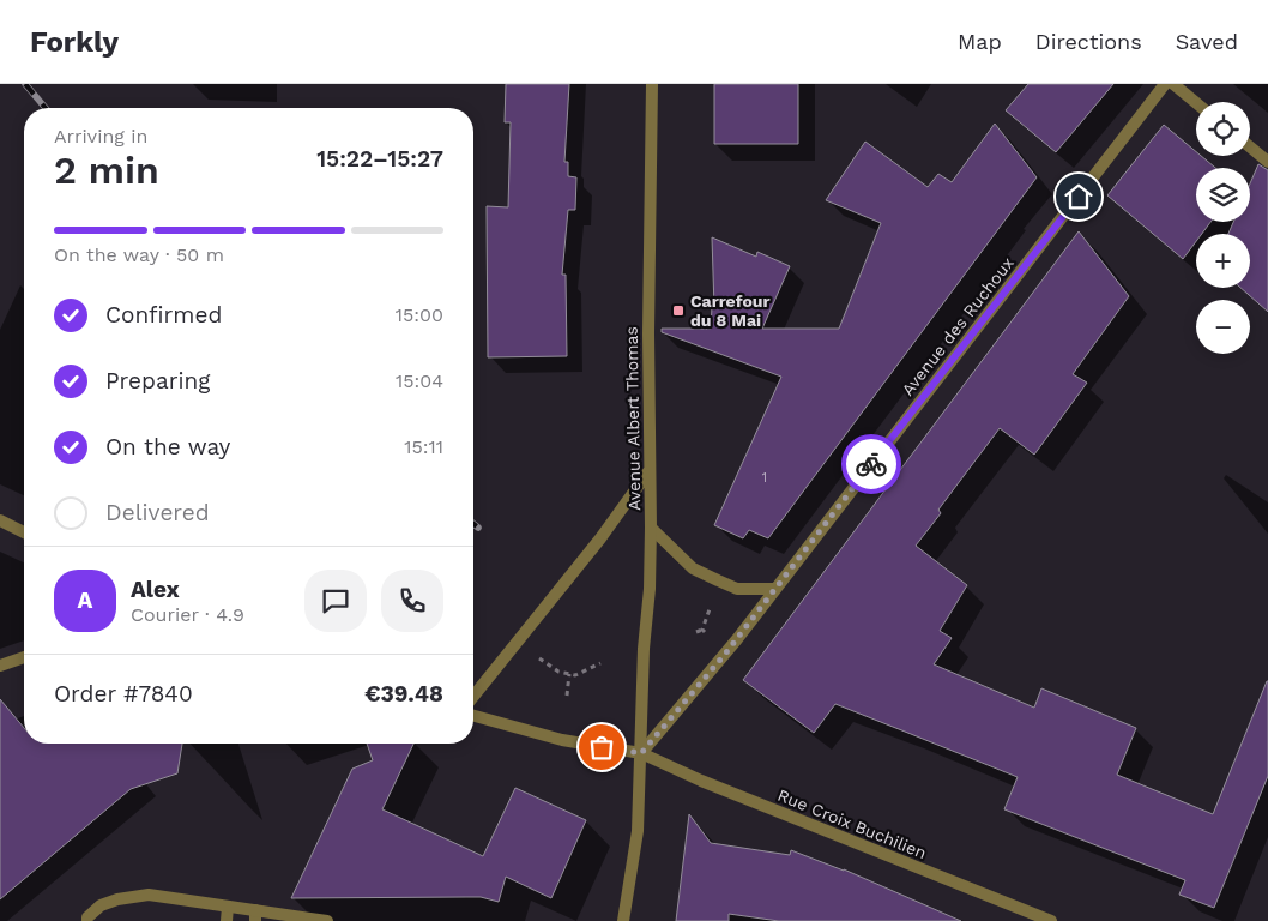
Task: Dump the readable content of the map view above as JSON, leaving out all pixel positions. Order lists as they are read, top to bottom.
{
  "streets": {
    "street": ["Avenue des Ruchoux", "Avenue Albert Thomas", "Rue Croix Buchilien"]
  },
  "crossings": [
    ["Avenue des Ruchoux", "Avenue Albert Thomas"],
    ["Avenue des Ruchoux", "Rue Croix Buchilien"],
    ["Avenue Albert Thomas", "Rue Croix Buchilien"]
  ],
  "places": {
    "transit": ["Carrefour du 8 Mai"]
  },
  "house_numbers": ["1"],
  "page": {
    "header": "Forkly",
    "nav": ["Map", "Directions", "Saved"],
    "map_buttons": ["+", "−"],
    "heading": ["2 min", "Arriving in", "15:22–15:27"],
    "panel": [
      "Alex",
      "Courier · 4.9",
      "Order #7840",
      "€39.48"
    ],
    "bar": "On the way · 50 m",
    "list": [
      ["Confirmed", "15:00"],
      ["Preparing", "15:04"],
      ["On the way", "15:11"],
      "Delivered"
    ],
    "round": "A"
  }
}
